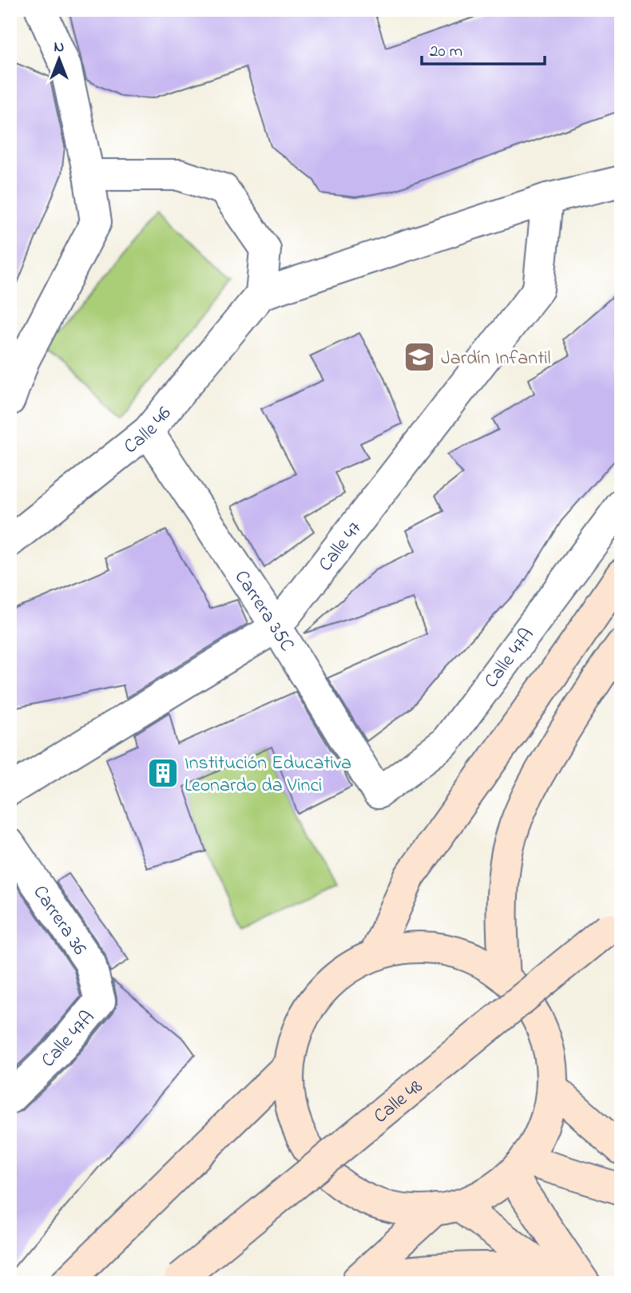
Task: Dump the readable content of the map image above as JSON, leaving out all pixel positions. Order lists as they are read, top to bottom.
{
  "streets": {
    "main road": ["Calle 48"],
    "street": [
      "Calle 46",
      "Calle 47",
      "Carrera 35C",
      "Calle 47A",
      "Carrera 36"
    ]
  },
  "crossings": [
    ["Calle 46", "Carrera 35C"],
    ["Calle 47", "Carrera 35C"],
    ["Carrera 35C", "Calle 47A"],
    ["Calle 47A", "Carrera 36"]
  ],
  "places": {
    "school or university": ["Jardín Infantil"],
    "building": ["Institución Educativa Leonardo da Vinci"]
  },
  "scale_bar": "20 m",
  "north": "top"
}
